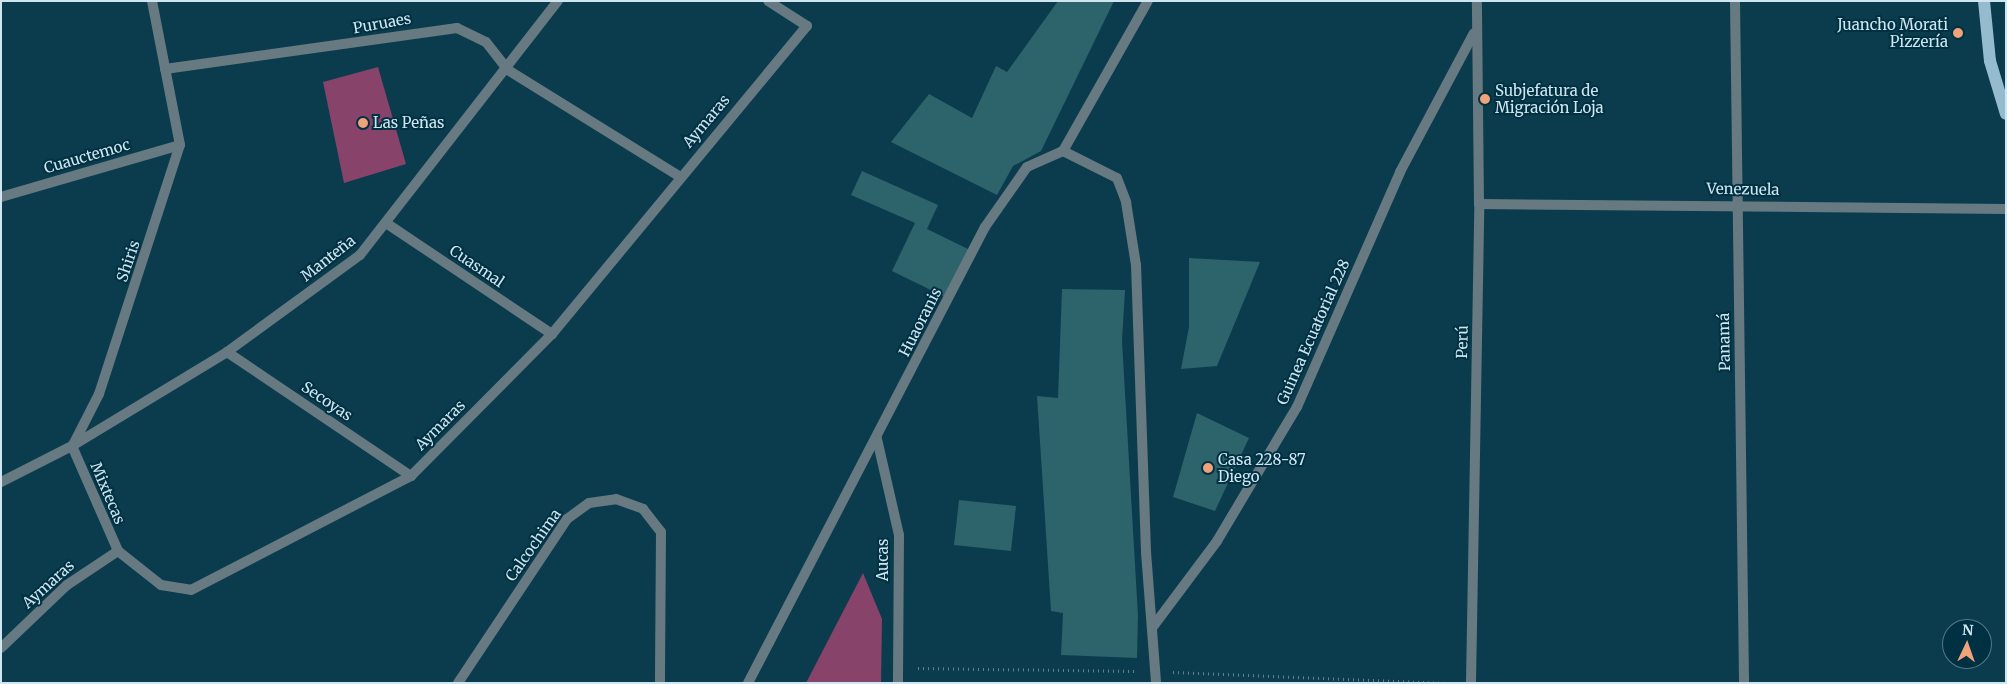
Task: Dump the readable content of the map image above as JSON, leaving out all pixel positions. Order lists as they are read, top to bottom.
{
  "streets": {
    "street": [
      "Puruaes",
      "Aymaras",
      "Cuauctemoc",
      "Venezuela",
      "Manteña",
      "Shiris",
      "Cuasmal",
      "Huaoranis",
      "Guinea Ecuatorial 228",
      "Perú",
      "Panamá",
      "Secoyas",
      "Mixtecas",
      "Calcochima",
      "Aucas"
    ]
  },
  "crossings": [
    ["Puruaes", "Aymaras"],
    ["Puruaes", "Manteña"],
    ["Puruaes", "Shiris"],
    ["Aymaras", "Cuasmal"],
    ["Aymaras", "Secoyas"],
    ["Aymaras", "Mixtecas"],
    ["Cuauctemoc", "Shiris"],
    ["Venezuela", "Perú"],
    ["Venezuela", "Panamá"],
    ["Manteña", "Shiris"],
    ["Manteña", "Cuasmal"],
    ["Manteña", "Secoyas"],
    ["Manteña", "Mixtecas"],
    ["Shiris", "Mixtecas"],
    ["Huaoranis", "Aucas"],
    ["Guinea Ecuatorial 228", "Perú"]
  ],
  "places": [
    "Juancho Morati Pizzería",
    "Subjefatura de Migración Loja",
    "Las Peñas",
    "Casa 228-87 Diego"
  ],
  "north": "top"
}
